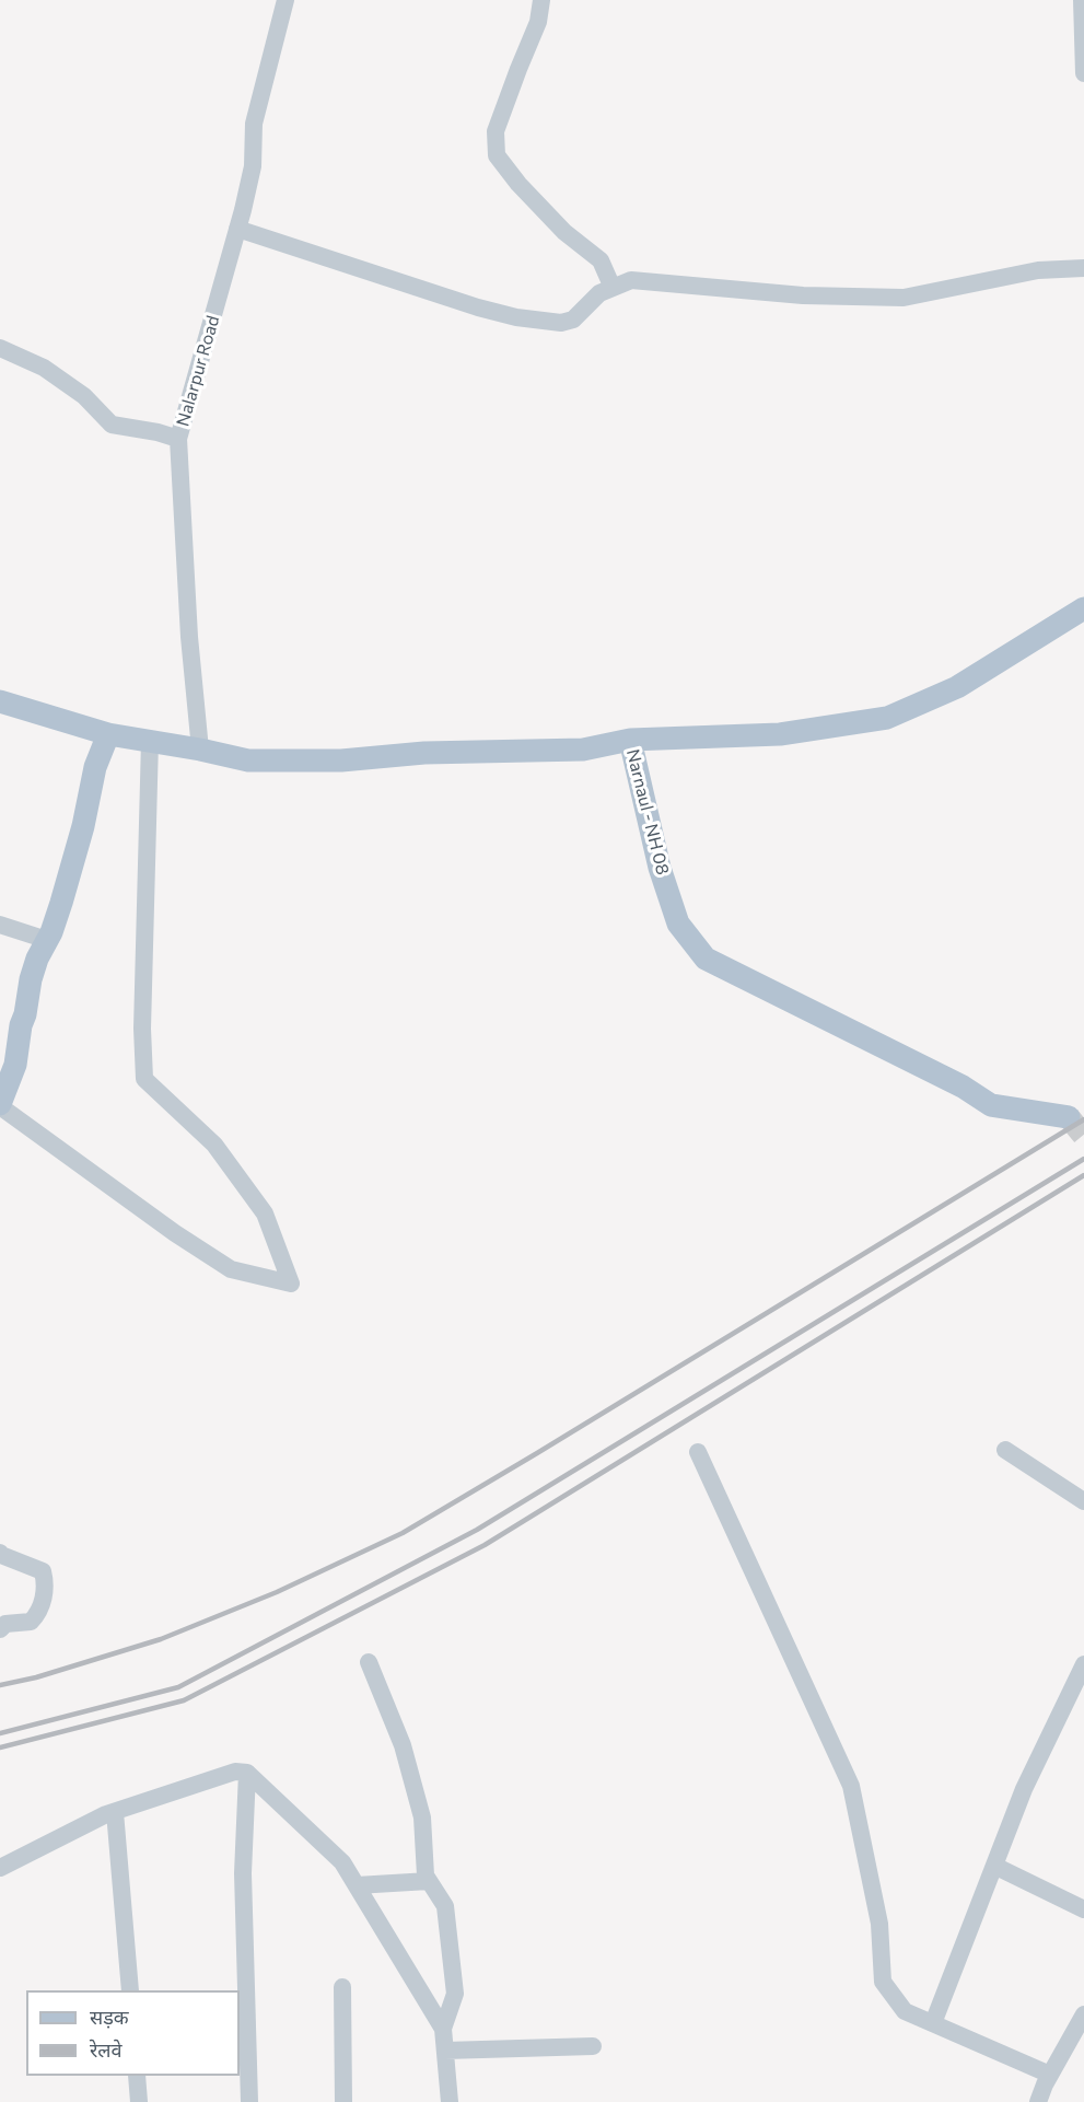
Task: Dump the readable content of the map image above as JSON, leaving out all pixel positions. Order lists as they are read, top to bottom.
{
  "streets": {
    "main road": ["Narnaul - NH 08"],
    "street": ["Nalarpur Road"]
  },
  "legend": ["सड़क", "रेलवे"]
}
